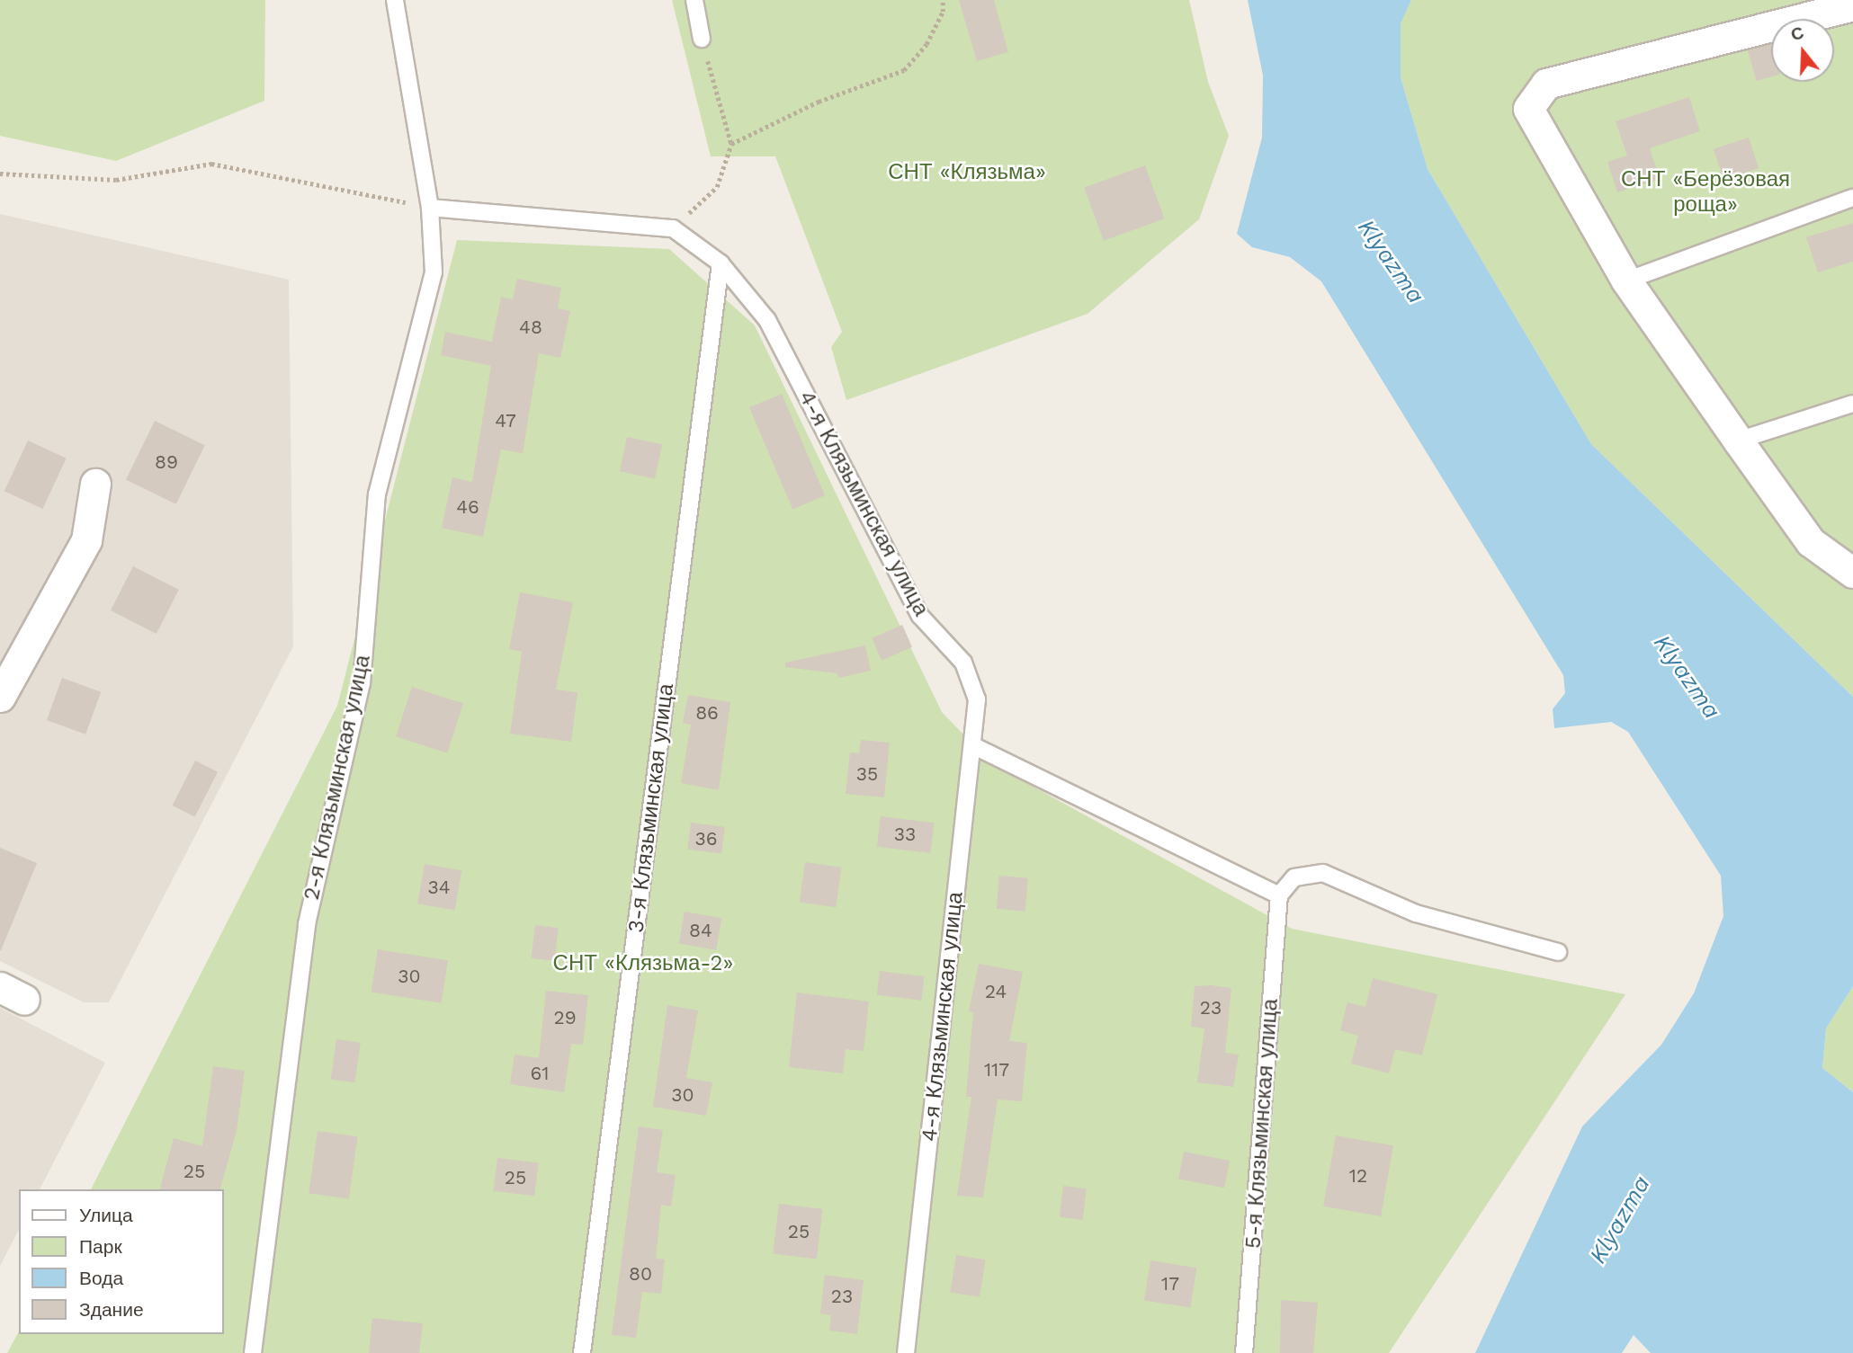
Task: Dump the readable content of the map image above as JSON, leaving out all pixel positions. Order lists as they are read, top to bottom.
{
  "streets": {
    "lane": [
      "4-я Клязьминская улица",
      "2-я Клязьминская улица",
      "3-я Клязьминская улица",
      "5-я Клязьминская улица"
    ]
  },
  "crossings": [
    ["4-я Клязьминская улица", "3-я Клязьминская улица"]
  ],
  "water": ["Klyazma"],
  "parks": ["СНТ «Клязьма»", "СНТ «Берёзовая роща»", "СНТ «Клязьма-2»"],
  "house_numbers": [
    "48",
    "47",
    "89",
    "46",
    "86",
    "35",
    "33",
    "36",
    "34",
    "84",
    "30",
    "24",
    "23",
    "29",
    "117",
    "61",
    "30",
    "25",
    "12",
    "25",
    "25",
    "80",
    "17",
    "23"
  ],
  "legend": [
    "Улица",
    "Парк",
    "Вода",
    "Здание"
  ],
  "north": "top"
}
